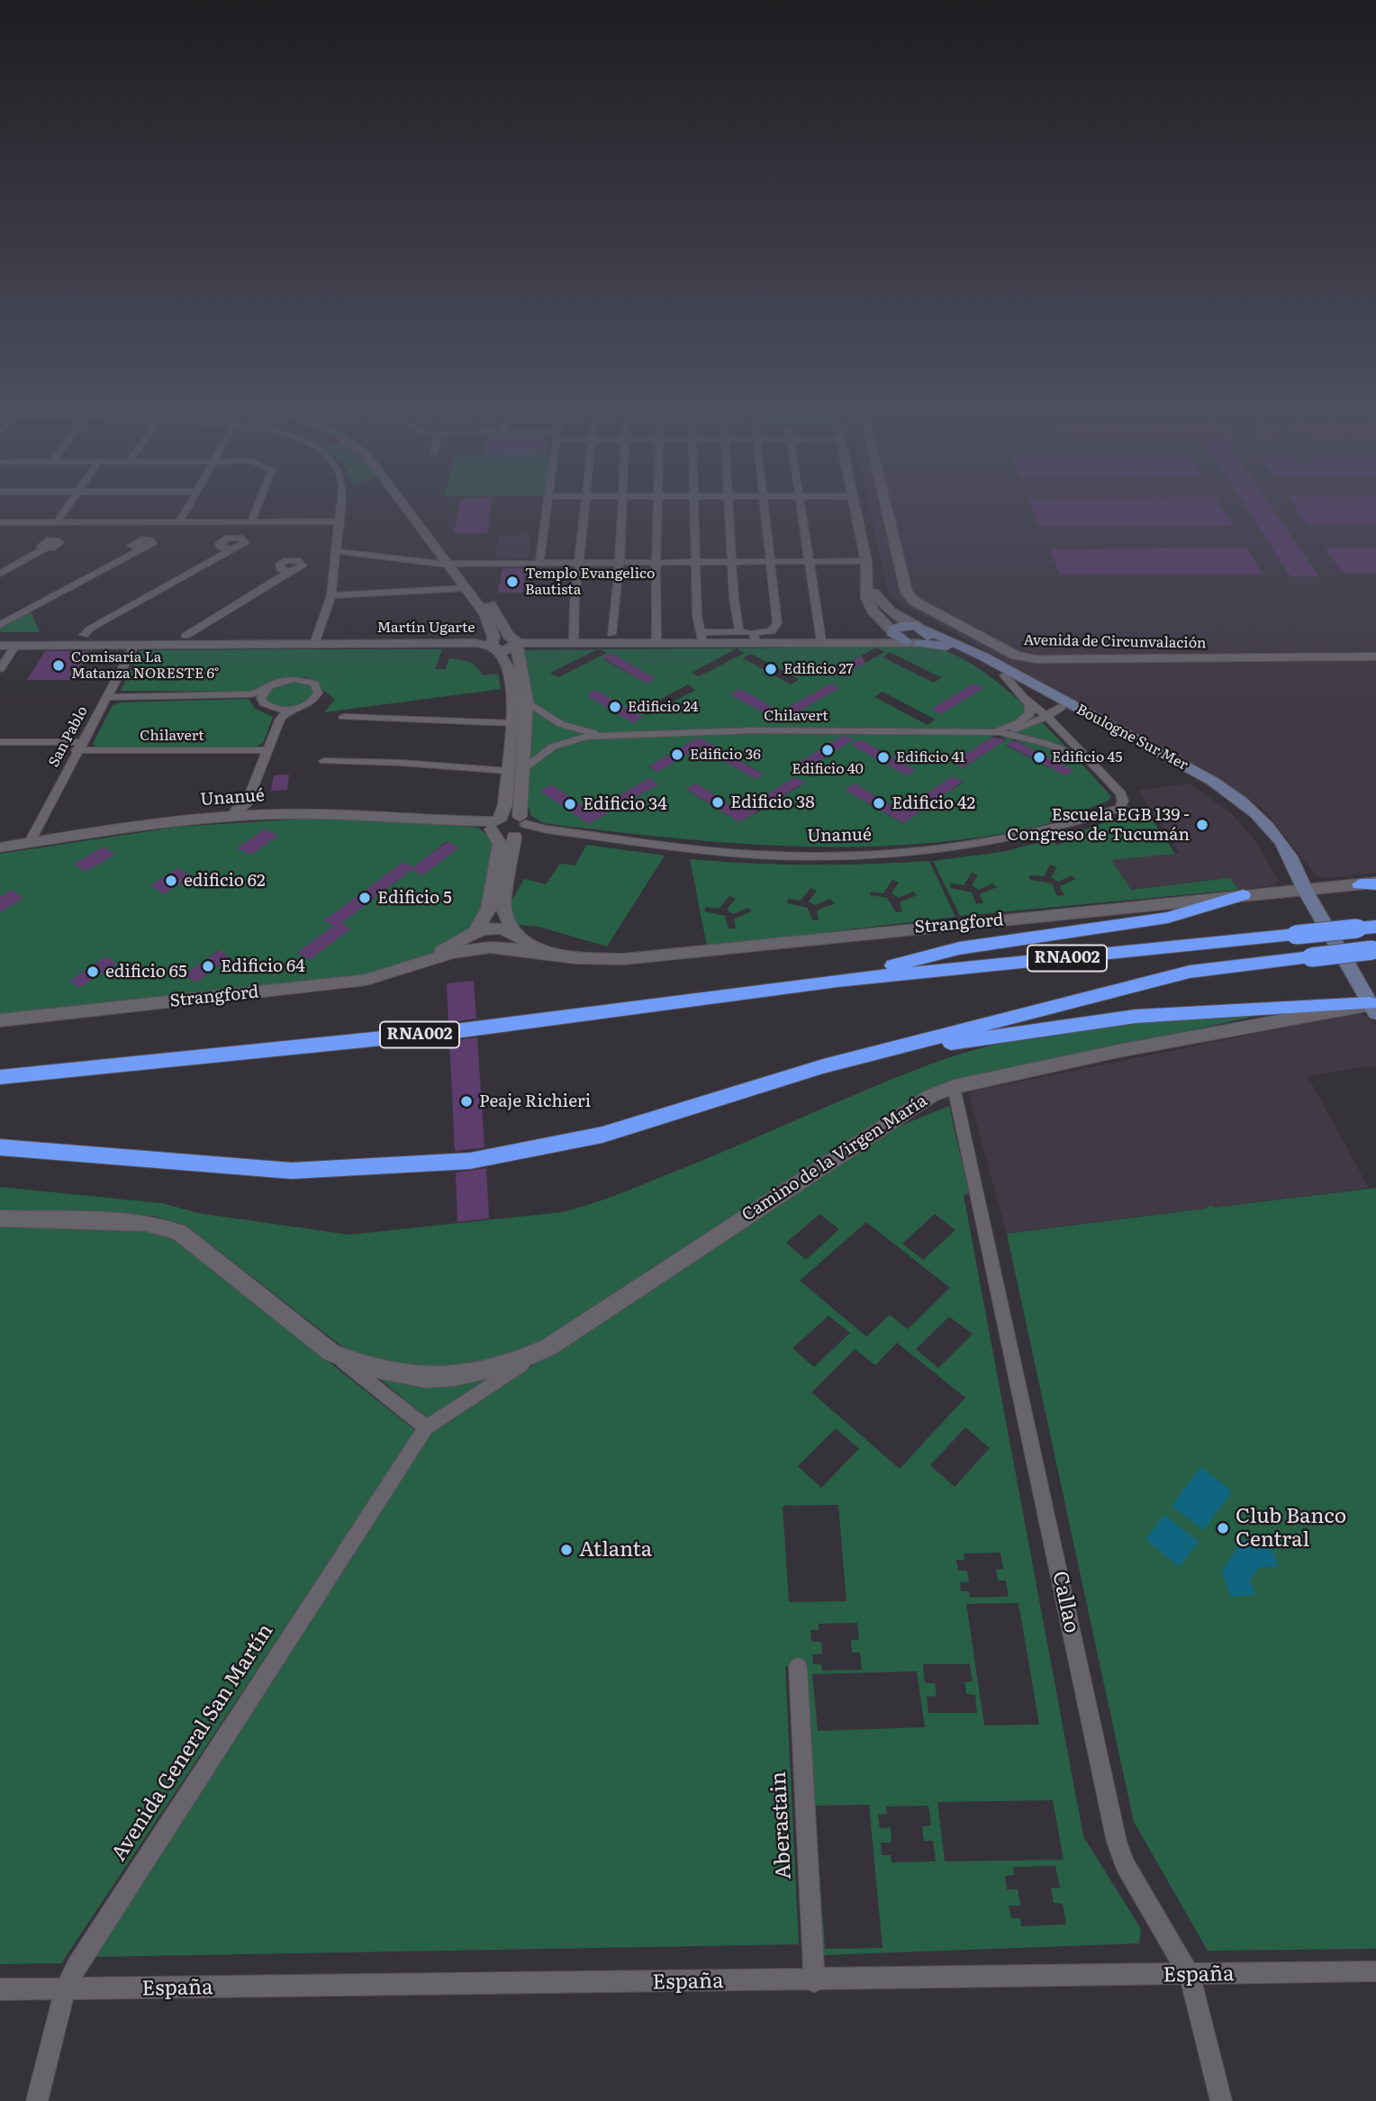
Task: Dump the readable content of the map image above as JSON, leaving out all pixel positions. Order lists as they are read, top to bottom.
{
  "streets": {
    "highway": ["RNA002"],
    "main road": ["Boulogne Sur Mer"],
    "street": [
      "Martín Ugarte",
      "Avenida de Circunvalación",
      "Chilavert",
      "San Pablo",
      "Unanué",
      "Strangford",
      "Camino de la Virgen María",
      "Callao",
      "Avenida General San Martín",
      "Aberastain",
      "España"
    ]
  },
  "crossings": [
    ["Martín Ugarte", "San Pablo"],
    ["Martín Ugarte", "Boulogne Sur Mer"],
    ["Chilavert", "San Pablo"],
    ["San Pablo", "Unanué"],
    ["Boulogne Sur Mer", "Strangford"],
    ["Boulogne Sur Mer", "Camino de la Virgen María"],
    ["Camino de la Virgen María", "Callao"],
    ["Camino de la Virgen María", "Avenida General San Martín"],
    ["Callao", "España"],
    ["Avenida General San Martín", "España"],
    ["Aberastain", "España"]
  ],
  "places": [
    "Templo Evangelico Bautista",
    "Comisaría La Matanza NORESTE 6°",
    "Edificio 27",
    "Edificio 24",
    "Edificio 40",
    "Edificio 36",
    "Edificio 41",
    "Edificio 45",
    "Edificio 38",
    "Edificio 42",
    "Edificio 34",
    "Escuela EGB 139 - Congreso de Tucumán",
    "edificio 62",
    "Edificio 5",
    "Edificio 64",
    "edificio 65",
    "Peaje Richieri",
    "Club Banco Central",
    "Atlanta"
  ]
}
